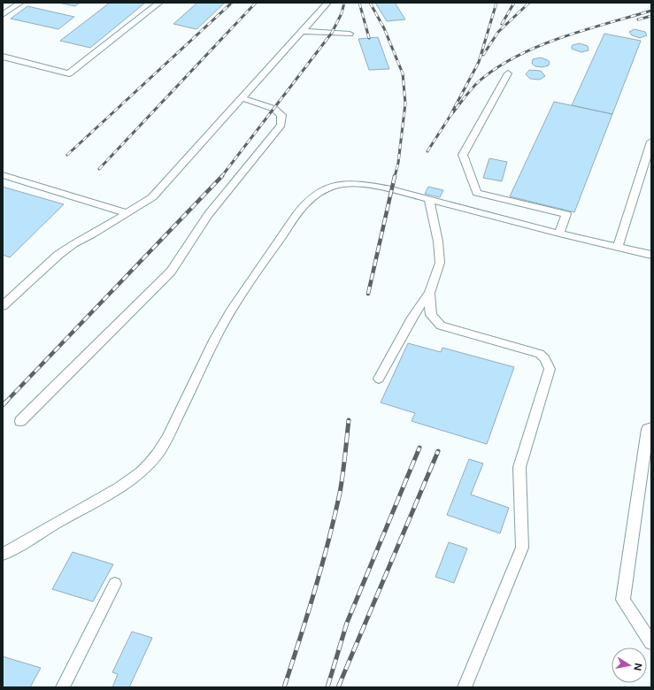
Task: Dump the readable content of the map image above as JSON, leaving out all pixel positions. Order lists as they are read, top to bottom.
{
  "north": "right"
}
